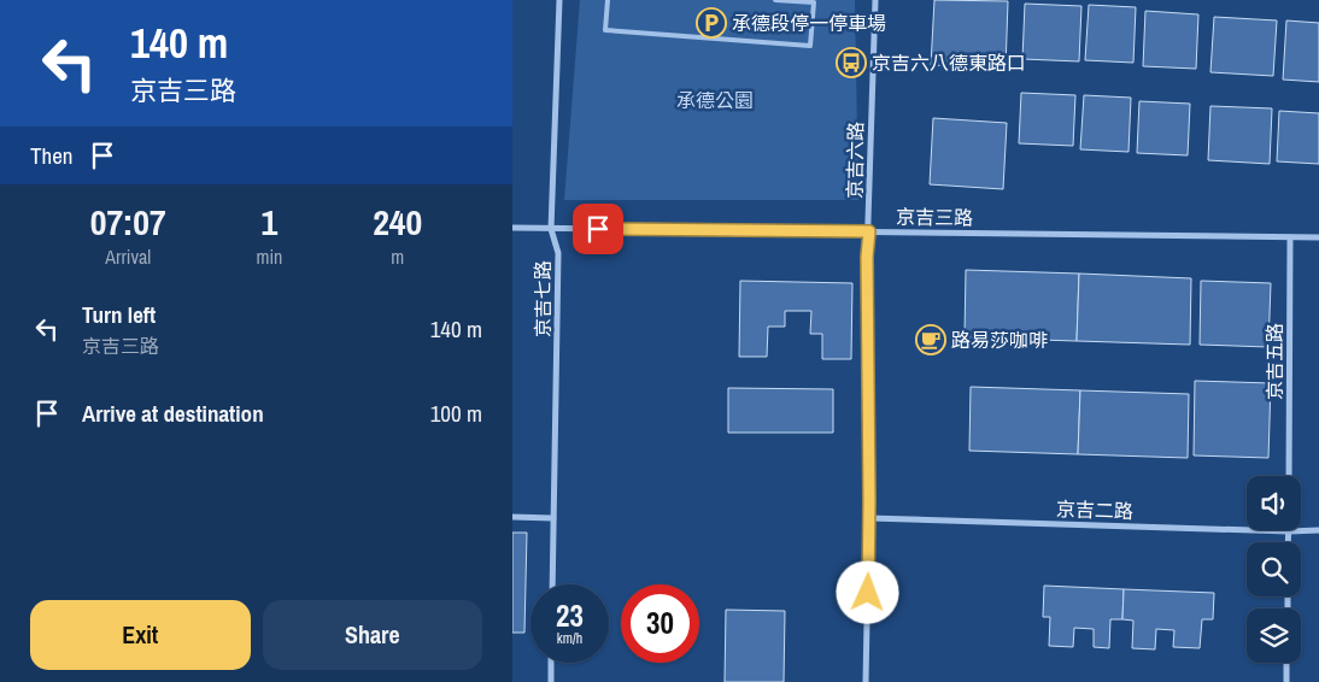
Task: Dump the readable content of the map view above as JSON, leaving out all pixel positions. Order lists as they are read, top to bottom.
{
  "streets": {
    "street": [
      "京吉六路",
      "京吉三路",
      "京吉七路",
      "京吉五路",
      "京吉二路"
    ]
  },
  "crossings": [
    ["京吉六路", "京吉三路"],
    ["京吉六路", "京吉二路"],
    ["京吉三路", "京吉七路"],
    ["京吉三路", "京吉五路"]
  ],
  "parks": ["承德公園"],
  "places": {
    "parking": ["承德段停一停車場"],
    "bus stop": ["京吉六八德東路口"],
    "cafe": ["路易莎咖啡"]
  },
  "page": {
    "turn": ["140 m", "京吉三路"],
    "then": "Then",
    "eta": [
      "07:07",
      "Arrival",
      "1",
      "min",
      "240",
      "m"
    ],
    "list": [
      {
        "name": "Turn left",
        "note": "京吉三路",
        "value": "140 m"
      },
      {
        "name": "Arrive at destination",
        "value": "100 m"
      }
    ],
    "speed": "23 km/h",
    "limit": "30",
    "buttons": ["Exit", "Share"]
  }
}
